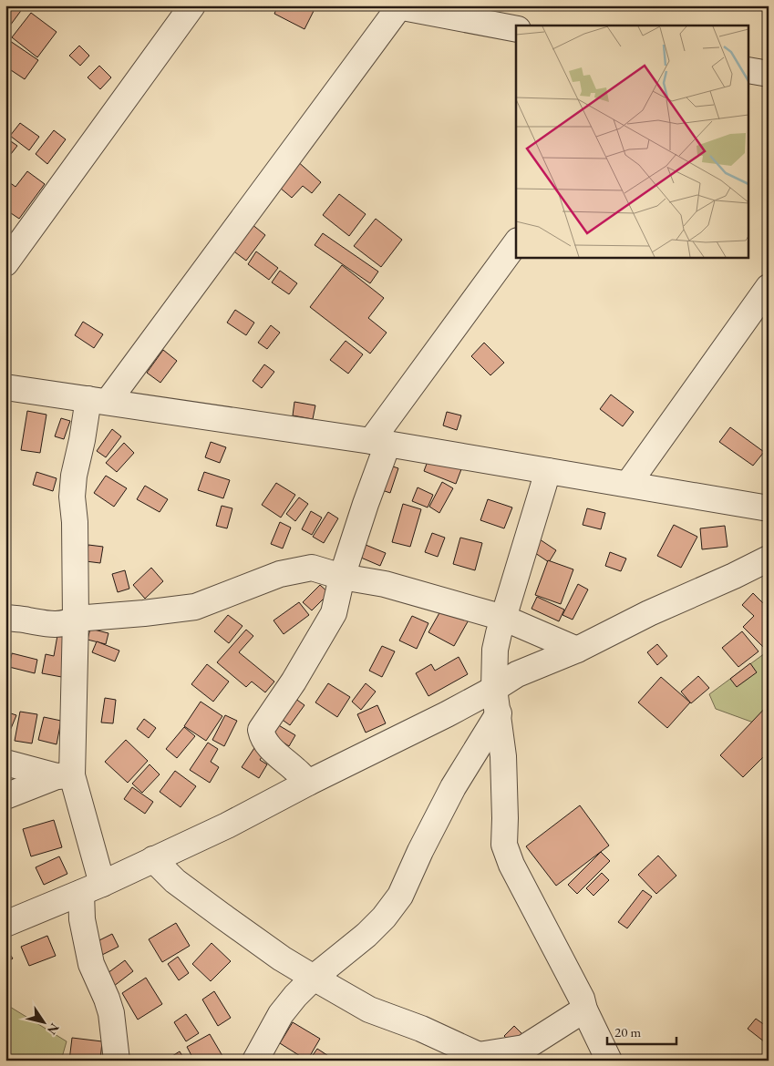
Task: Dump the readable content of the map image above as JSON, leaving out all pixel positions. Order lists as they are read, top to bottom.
{
  "scale_bar": "20 m",
  "north": "bottom right"
}
